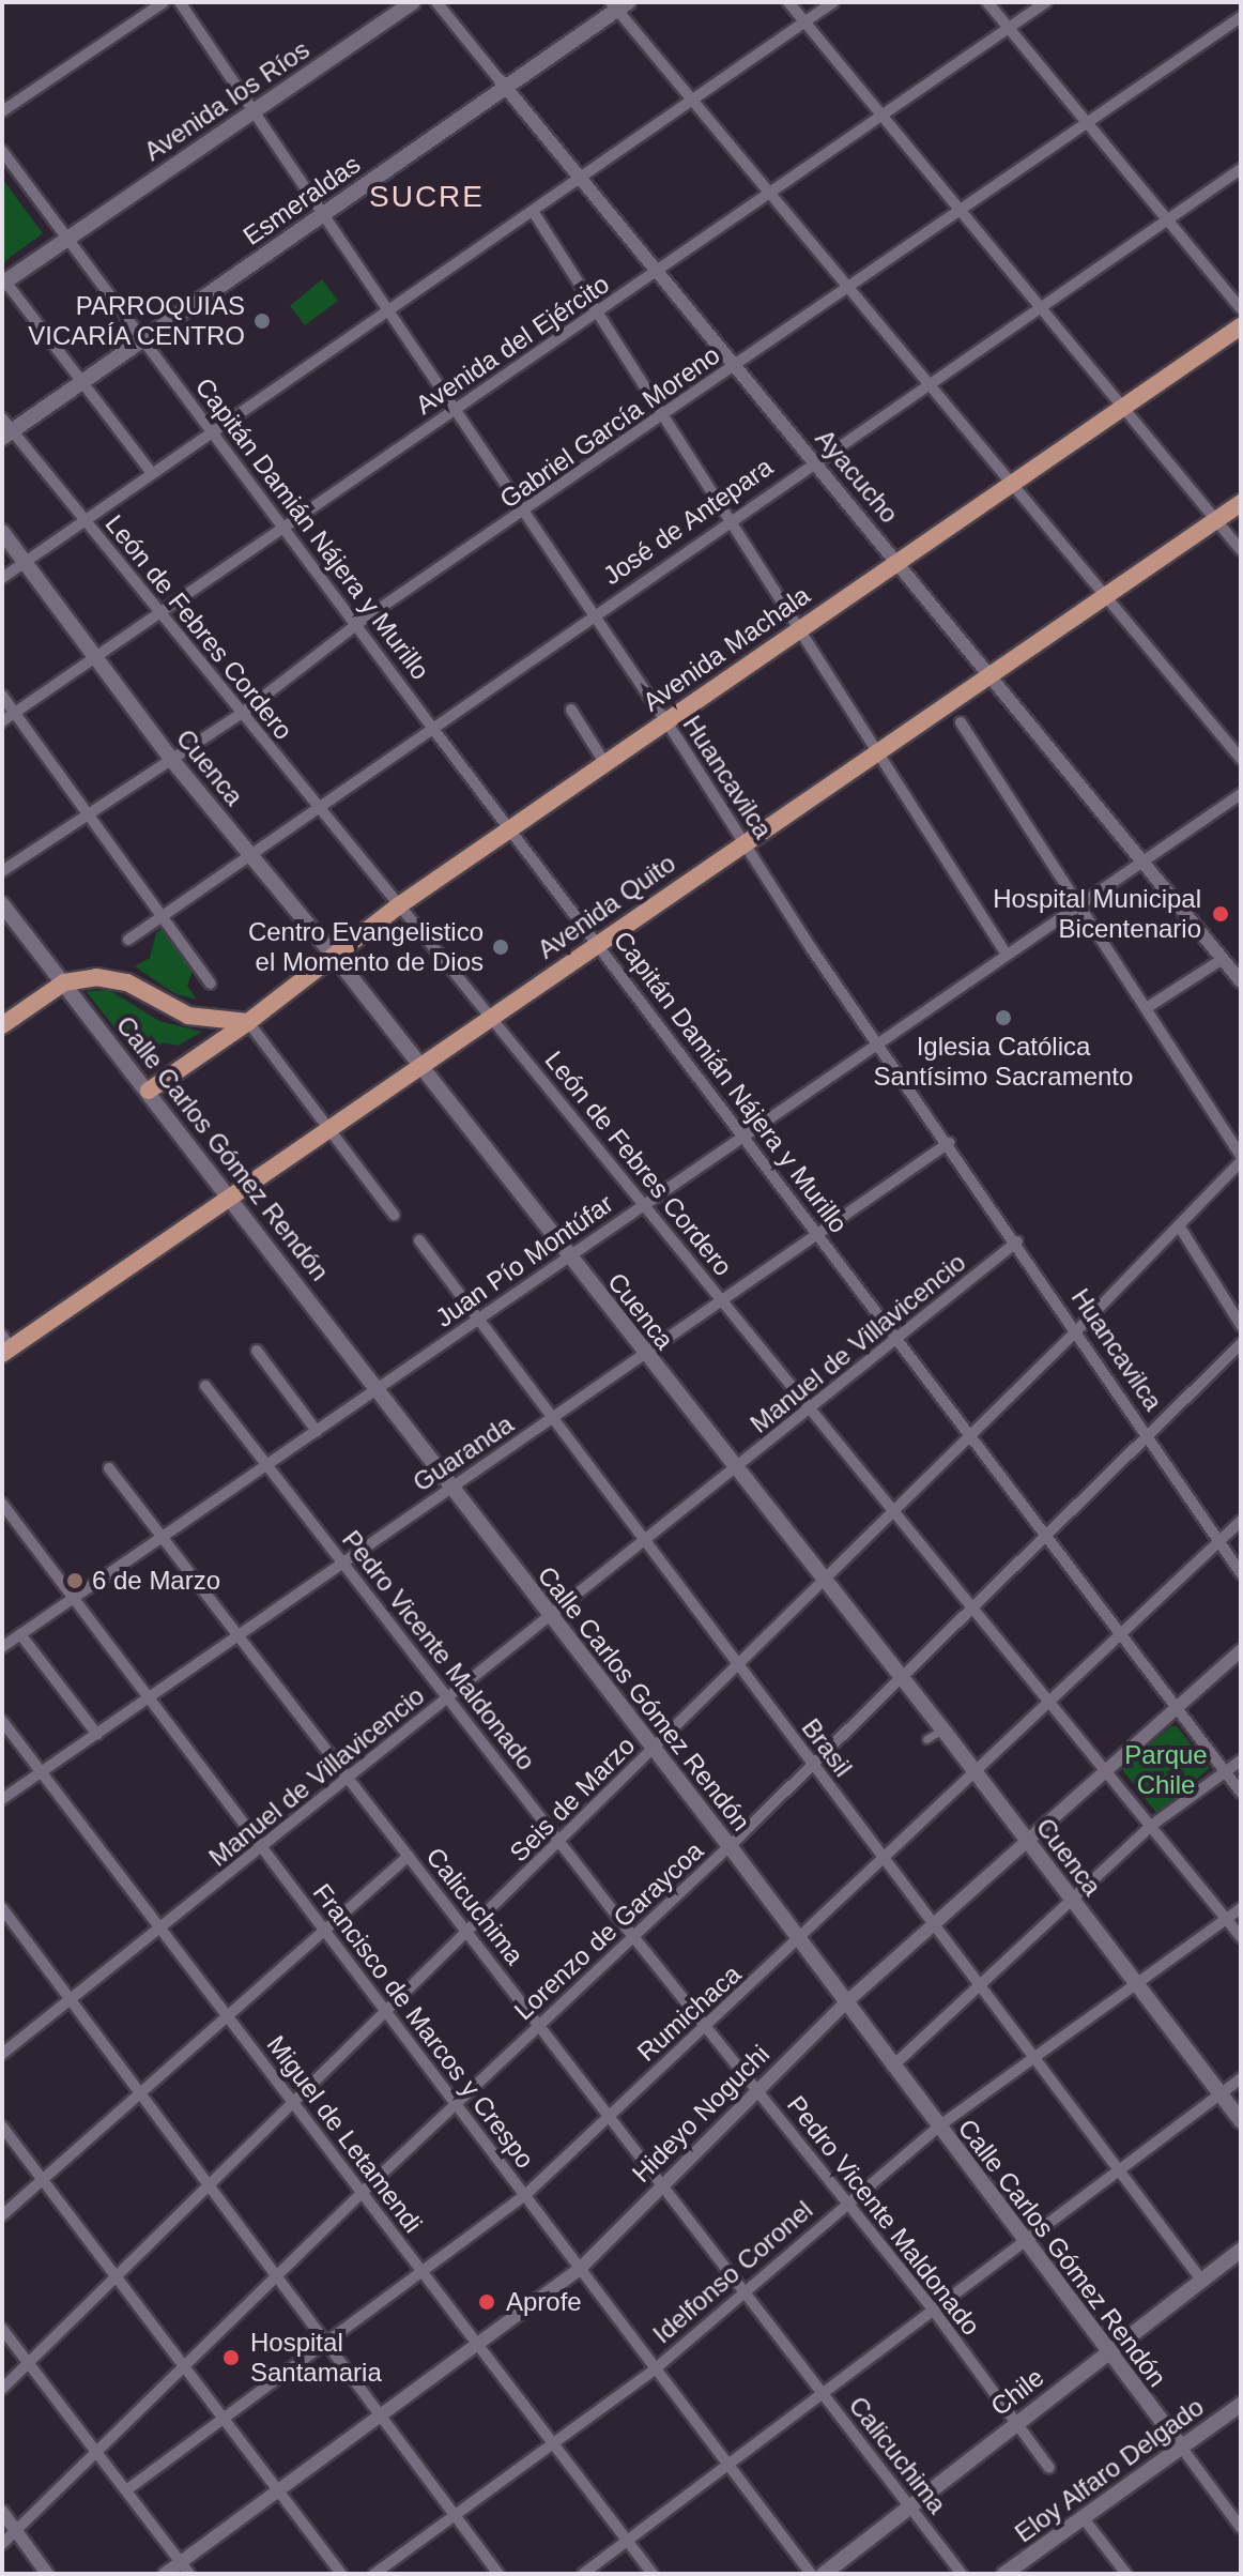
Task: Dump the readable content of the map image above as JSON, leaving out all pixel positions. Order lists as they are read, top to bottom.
{
  "streets": {
    "main road": [
      "Avenida los Ríos",
      "Esmeraldas",
      "Avenida Machala",
      "Cuenca",
      "Avenida Quito",
      "Calle Carlos Gómez Rendón",
      "Chile",
      "Eloy Alfaro Delgado"
    ],
    "street": [
      "Avenida del Ejército",
      "Gabriel García Moreno",
      "Ayacucho",
      "José de Antepara",
      "Capitán Damián Nájera y Murillo",
      "León de Febres Cordero",
      "Huancavilca",
      "Juan Pío Montúfar",
      "Manuel de Villavicencio",
      "Guaranda",
      "Pedro Vicente Maldonado",
      "Brasil",
      "Seis de Marzo",
      "Calicuchima",
      "Lorenzo de Garaycoa",
      "Rumichaca",
      "Francisco de Marcos y Crespo",
      "Hideyo Noguchi",
      "Miguel de Letamendi",
      "Idelfonso Coronel"
    ]
  },
  "crossings": [
    ["Avenida los Ríos", "Capitán Damián Nájera y Murillo"],
    ["Avenida los Ríos", "Huancavilca"],
    ["Esmeraldas", "Ayacucho"],
    ["Esmeraldas", "Capitán Damián Nájera y Murillo"],
    ["Esmeraldas", "León de Febres Cordero"],
    ["Esmeraldas", "Huancavilca"],
    ["Avenida del Ejército", "Ayacucho"],
    ["Avenida del Ejército", "Capitán Damián Nájera y Murillo"],
    ["Avenida del Ejército", "León de Febres Cordero"],
    ["Avenida del Ejército", "Cuenca"],
    ["Avenida del Ejército", "Huancavilca"],
    ["Gabriel García Moreno", "Ayacucho"],
    ["Gabriel García Moreno", "Capitán Damián Nájera y Murillo"],
    ["Gabriel García Moreno", "León de Febres Cordero"],
    ["Gabriel García Moreno", "Cuenca"],
    ["Gabriel García Moreno", "Huancavilca"],
    ["Ayacucho", "José de Antepara"],
    ["Ayacucho", "Avenida Machala"],
    ["Ayacucho", "Avenida Quito"],
    ["Ayacucho", "Juan Pío Montúfar"],
    ["José de Antepara", "Capitán Damián Nájera y Murillo"],
    ["José de Antepara", "León de Febres Cordero"],
    ["José de Antepara", "Cuenca"],
    ["José de Antepara", "Huancavilca"],
    ["Capitán Damián Nájera y Murillo", "Avenida Machala"],
    ["Capitán Damián Nájera y Murillo", "Avenida Quito"],
    ["Capitán Damián Nájera y Murillo", "Juan Pío Montúfar"],
    ["Capitán Damián Nájera y Murillo", "Manuel de Villavicencio"],
    ["Capitán Damián Nájera y Murillo", "Guaranda"],
    ["Capitán Damián Nájera y Murillo", "Seis de Marzo"],
    ["Capitán Damián Nájera y Murillo", "Lorenzo de Garaycoa"],
    ["Capitán Damián Nájera y Murillo", "Rumichaca"],
    ["Capitán Damián Nájera y Murillo", "Hideyo Noguchi"],
    ["León de Febres Cordero", "Avenida Machala"],
    ["León de Febres Cordero", "Avenida Quito"],
    ["León de Febres Cordero", "Juan Pío Montúfar"],
    ["León de Febres Cordero", "Manuel de Villavicencio"],
    ["León de Febres Cordero", "Guaranda"],
    ["León de Febres Cordero", "Seis de Marzo"],
    ["León de Febres Cordero", "Lorenzo de Garaycoa"],
    ["León de Febres Cordero", "Rumichaca"],
    ["León de Febres Cordero", "Hideyo Noguchi"],
    ["León de Febres Cordero", "Idelfonso Coronel"],
    ["Avenida Machala", "Cuenca"],
    ["Avenida Machala", "Huancavilca"],
    ["Avenida Machala", "Calle Carlos Gómez Rendón"],
    ["Cuenca", "Avenida Quito"],
    ["Cuenca", "Juan Pío Montúfar"],
    ["Cuenca", "Manuel de Villavicencio"],
    ["Cuenca", "Guaranda"],
    ["Cuenca", "Seis de Marzo"],
    ["Cuenca", "Lorenzo de Garaycoa"],
    ["Cuenca", "Rumichaca"],
    ["Cuenca", "Hideyo Noguchi"],
    ["Cuenca", "Idelfonso Coronel"],
    ["Huancavilca", "Avenida Quito"],
    ["Huancavilca", "Juan Pío Montúfar"],
    ["Huancavilca", "Manuel de Villavicencio"],
    ["Huancavilca", "Guaranda"],
    ["Huancavilca", "Seis de Marzo"],
    ["Huancavilca", "Lorenzo de Garaycoa"],
    ["Huancavilca", "Rumichaca"],
    ["Avenida Quito", "Calle Carlos Gómez Rendón"],
    ["Calle Carlos Gómez Rendón", "Juan Pío Montúfar"],
    ["Calle Carlos Gómez Rendón", "Manuel de Villavicencio"],
    ["Calle Carlos Gómez Rendón", "Guaranda"],
    ["Calle Carlos Gómez Rendón", "Seis de Marzo"],
    ["Calle Carlos Gómez Rendón", "Lorenzo de Garaycoa"],
    ["Calle Carlos Gómez Rendón", "Rumichaca"],
    ["Calle Carlos Gómez Rendón", "Hideyo Noguchi"],
    ["Calle Carlos Gómez Rendón", "Idelfonso Coronel"],
    ["Calle Carlos Gómez Rendón", "Chile"],
    ["Calle Carlos Gómez Rendón", "Eloy Alfaro Delgado"],
    ["Juan Pío Montúfar", "Pedro Vicente Maldonado"],
    ["Juan Pío Montúfar", "Brasil"],
    ["Juan Pío Montúfar", "Calicuchima"],
    ["Juan Pío Montúfar", "Francisco de Marcos y Crespo"],
    ["Manuel de Villavicencio", "Pedro Vicente Maldonado"],
    ["Manuel de Villavicencio", "Brasil"],
    ["Manuel de Villavicencio", "Calicuchima"],
    ["Manuel de Villavicencio", "Francisco de Marcos y Crespo"],
    ["Manuel de Villavicencio", "Miguel de Letamendi"],
    ["Guaranda", "Pedro Vicente Maldonado"],
    ["Guaranda", "Brasil"],
    ["Guaranda", "Calicuchima"],
    ["Guaranda", "Francisco de Marcos y Crespo"],
    ["Guaranda", "Miguel de Letamendi"],
    ["Pedro Vicente Maldonado", "Seis de Marzo"],
    ["Pedro Vicente Maldonado", "Lorenzo de Garaycoa"],
    ["Pedro Vicente Maldonado", "Rumichaca"],
    ["Pedro Vicente Maldonado", "Hideyo Noguchi"],
    ["Pedro Vicente Maldonado", "Idelfonso Coronel"],
    ["Pedro Vicente Maldonado", "Chile"],
    ["Brasil", "Seis de Marzo"],
    ["Brasil", "Lorenzo de Garaycoa"],
    ["Brasil", "Rumichaca"],
    ["Brasil", "Hideyo Noguchi"],
    ["Brasil", "Idelfonso Coronel"],
    ["Brasil", "Chile"],
    ["Seis de Marzo", "Calicuchima"],
    ["Seis de Marzo", "Francisco de Marcos y Crespo"],
    ["Seis de Marzo", "Miguel de Letamendi"],
    ["Calicuchima", "Lorenzo de Garaycoa"],
    ["Calicuchima", "Rumichaca"],
    ["Calicuchima", "Hideyo Noguchi"],
    ["Calicuchima", "Idelfonso Coronel"],
    ["Calicuchima", "Chile"],
    ["Lorenzo de Garaycoa", "Francisco de Marcos y Crespo"],
    ["Lorenzo de Garaycoa", "Miguel de Letamendi"],
    ["Rumichaca", "Francisco de Marcos y Crespo"],
    ["Rumichaca", "Miguel de Letamendi"],
    ["Francisco de Marcos y Crespo", "Hideyo Noguchi"],
    ["Francisco de Marcos y Crespo", "Idelfonso Coronel"],
    ["Hideyo Noguchi", "Miguel de Letamendi"],
    ["Miguel de Letamendi", "Idelfonso Coronel"]
  ],
  "districts": ["SUCRE"],
  "parks": ["Parque Chile"],
  "places": [
    "PARROQUIAS VICARÍA CENTRO",
    "Hospital Municipal Bicentenario",
    "Centro Evangelistico el Momento de Dios",
    "Iglesia Católica Santísimo Sacramento",
    "6 de Marzo",
    "Aprofe",
    "Hospital Santamaria"
  ]
}
